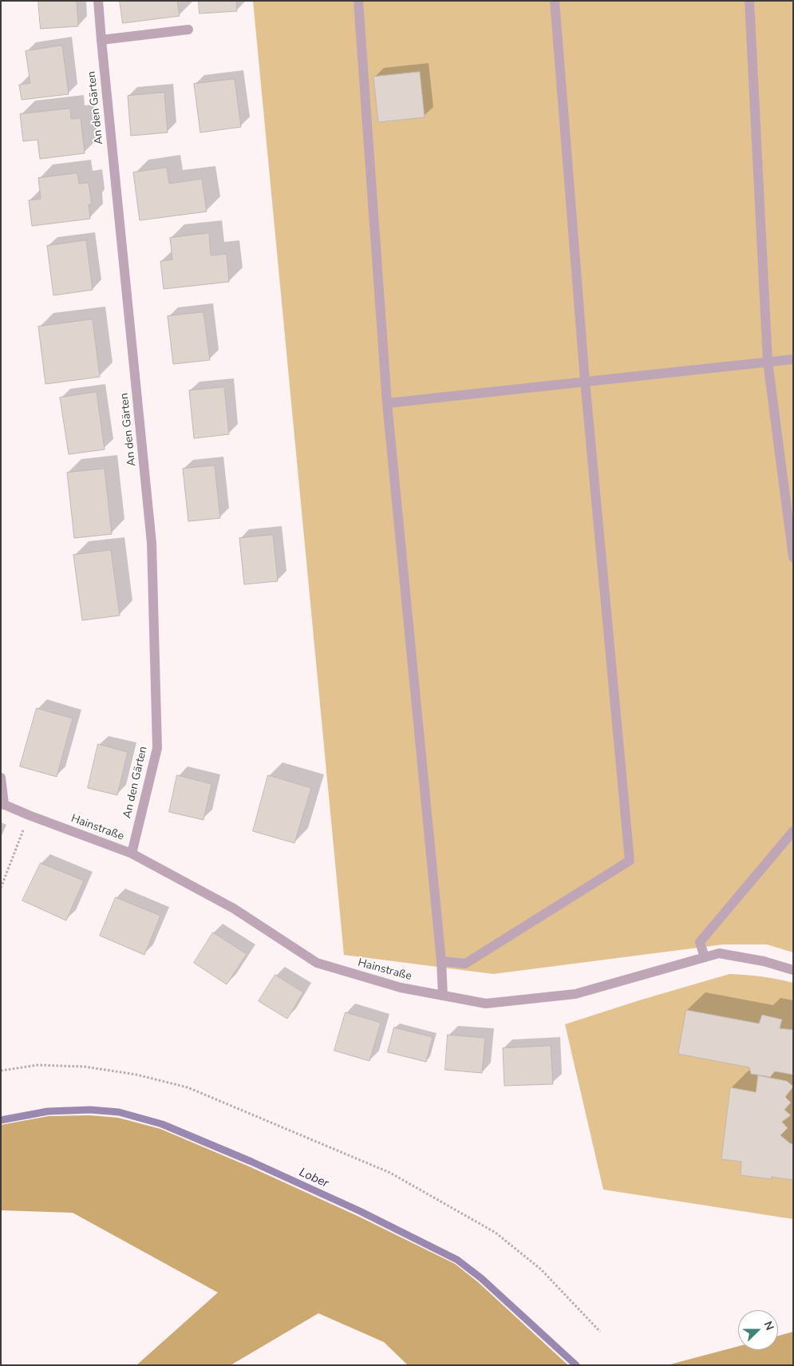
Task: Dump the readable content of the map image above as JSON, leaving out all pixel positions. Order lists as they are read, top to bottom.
{
  "streets": {
    "street": ["An den Gärten", "Hainstraße"]
  },
  "crossings": [
    ["An den Gärten", "Hainstraße"]
  ],
  "water": ["Lober"],
  "north": "right"
}
